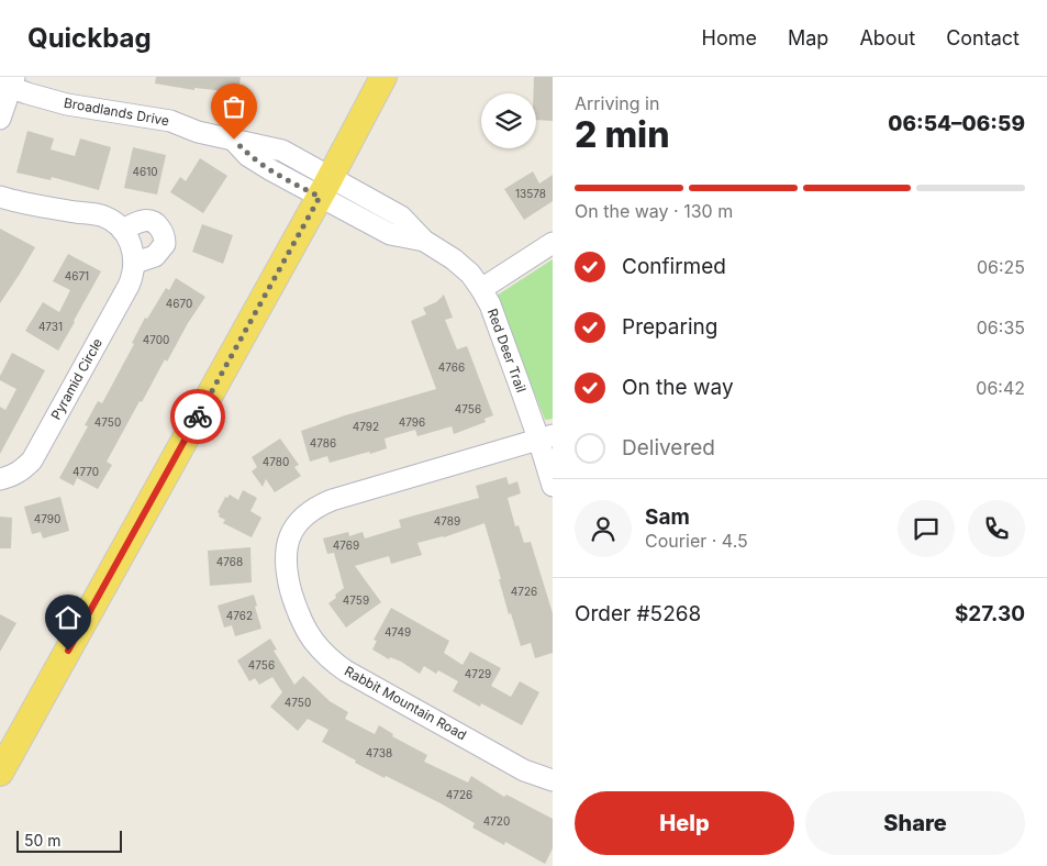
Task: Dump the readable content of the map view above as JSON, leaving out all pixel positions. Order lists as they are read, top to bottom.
{
  "streets": {
    "street": [
      "Broadlands Drive",
      "Red Deer Trail",
      "Pyramid Circle",
      "Rabbit Mountain Road"
    ]
  },
  "crossings": [
    ["Broadlands Drive", "Red Deer Trail"],
    ["Red Deer Trail", "Rabbit Mountain Road"]
  ],
  "house_numbers": [
    "4610",
    "13578",
    "4671",
    "4670",
    "4731",
    "4700",
    "4766",
    "4756",
    "4750",
    "4796",
    "4792",
    "4786",
    "4780",
    "4770",
    "4790",
    "4789",
    "4769",
    "4768",
    "4726",
    "4759",
    "4762",
    "4749",
    "4756",
    "4729",
    "4750",
    "4738",
    "4726",
    "4720"
  ],
  "scale_bar": "50 m",
  "page": {
    "header": "Quickbag",
    "nav": [
      "Home",
      "Map",
      "About",
      "Contact"
    ],
    "heading": ["2 min", "Arriving in", "06:54–06:59"],
    "panel": [
      "Sam",
      "Courier · 4.5",
      "Order #5268",
      "$27.30"
    ],
    "bar": "On the way · 130 m",
    "list": [
      ["Confirmed", "06:25"],
      ["Preparing", "06:35"],
      ["On the way", "06:42"],
      "Delivered"
    ],
    "buttons": ["Help", "Share"],
    "scale": "50 m"
  }
}
